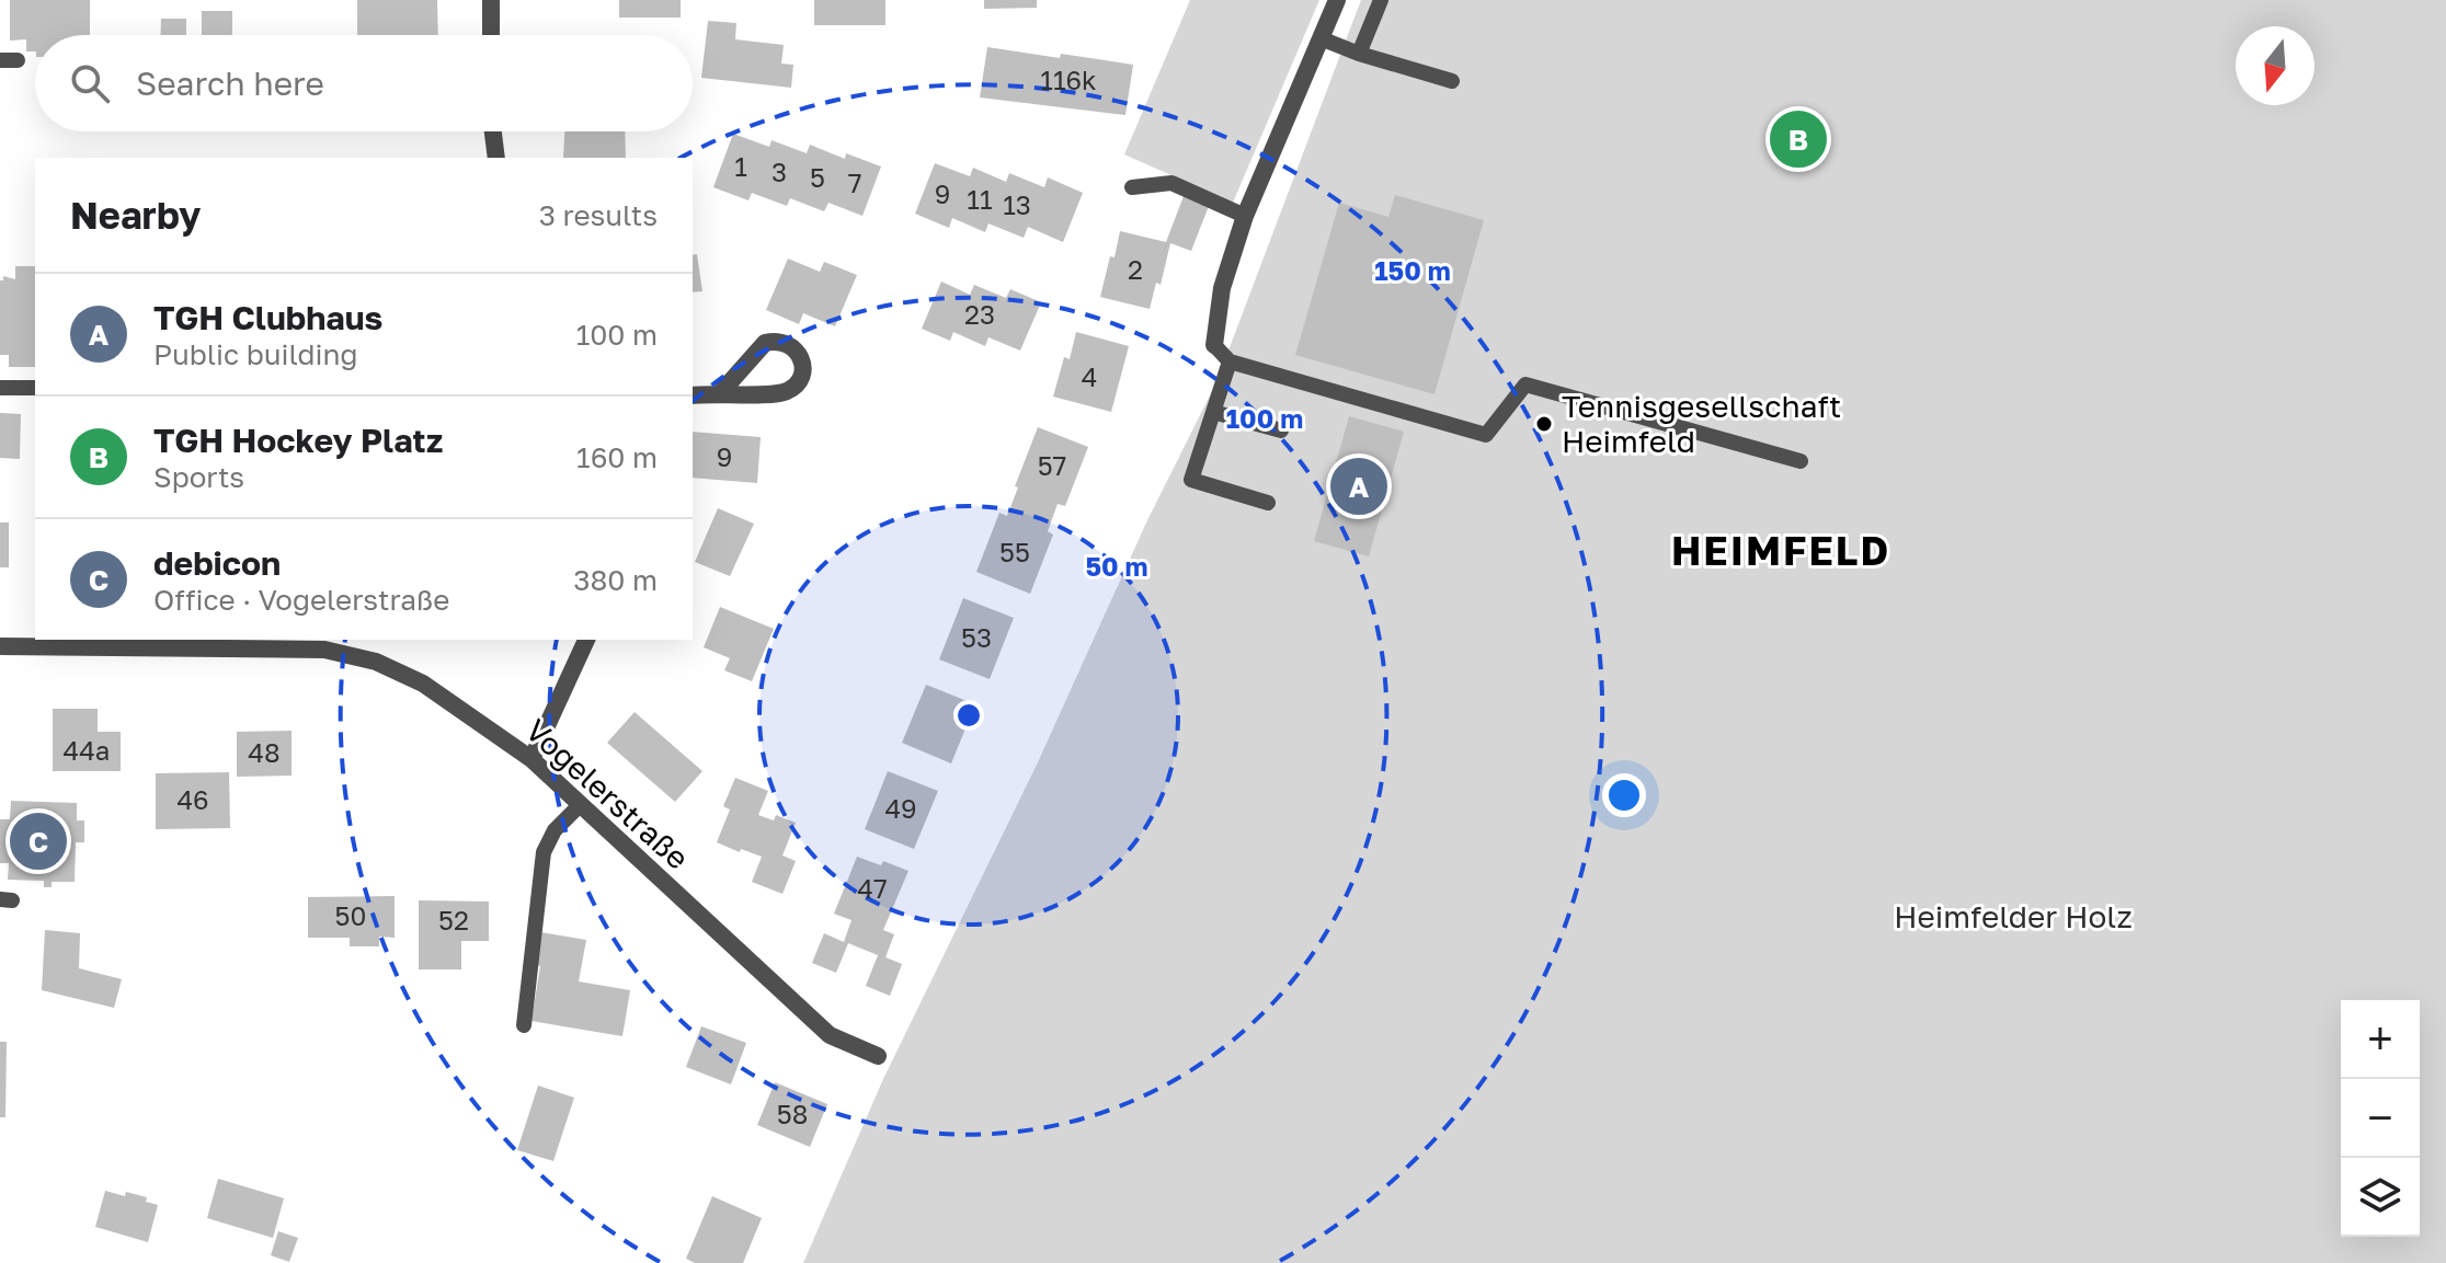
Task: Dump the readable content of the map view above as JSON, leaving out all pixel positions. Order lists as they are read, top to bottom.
{
  "streets": {
    "street": ["Vogelerstraße"]
  },
  "districts": ["HEIMFELD"],
  "parks": ["Heimfelder Holz"],
  "places": ["Tennisgesellschaft Heimfeld"],
  "house_numbers": [
    "116k",
    "1",
    "3",
    "5",
    "7",
    "9",
    "11",
    "13",
    "2",
    "23",
    "4",
    "9",
    "57",
    "55",
    "53",
    "44a",
    "48",
    "46",
    "49",
    "47",
    "50",
    "52",
    "58"
  ],
  "north": "bottom",
  "page": {
    "search": "Search here",
    "pins": ["B", "A", "C"],
    "heading": ["Nearby", "3 results"],
    "list": [
      {
        "mark": "A",
        "name": "TGH Clubhaus",
        "note": "Public building",
        "value": "100 m"
      },
      {
        "mark": "B",
        "name": "TGH Hockey Platz",
        "note": "Sports",
        "value": "160 m"
      },
      {
        "mark": "C",
        "name": "debicon",
        "note": "Office · Vogelerstraße",
        "value": "380 m"
      }
    ],
    "map_buttons": ["+", "−"]
  },
  "rings": ["150 m", "100 m", "50 m"]
}
